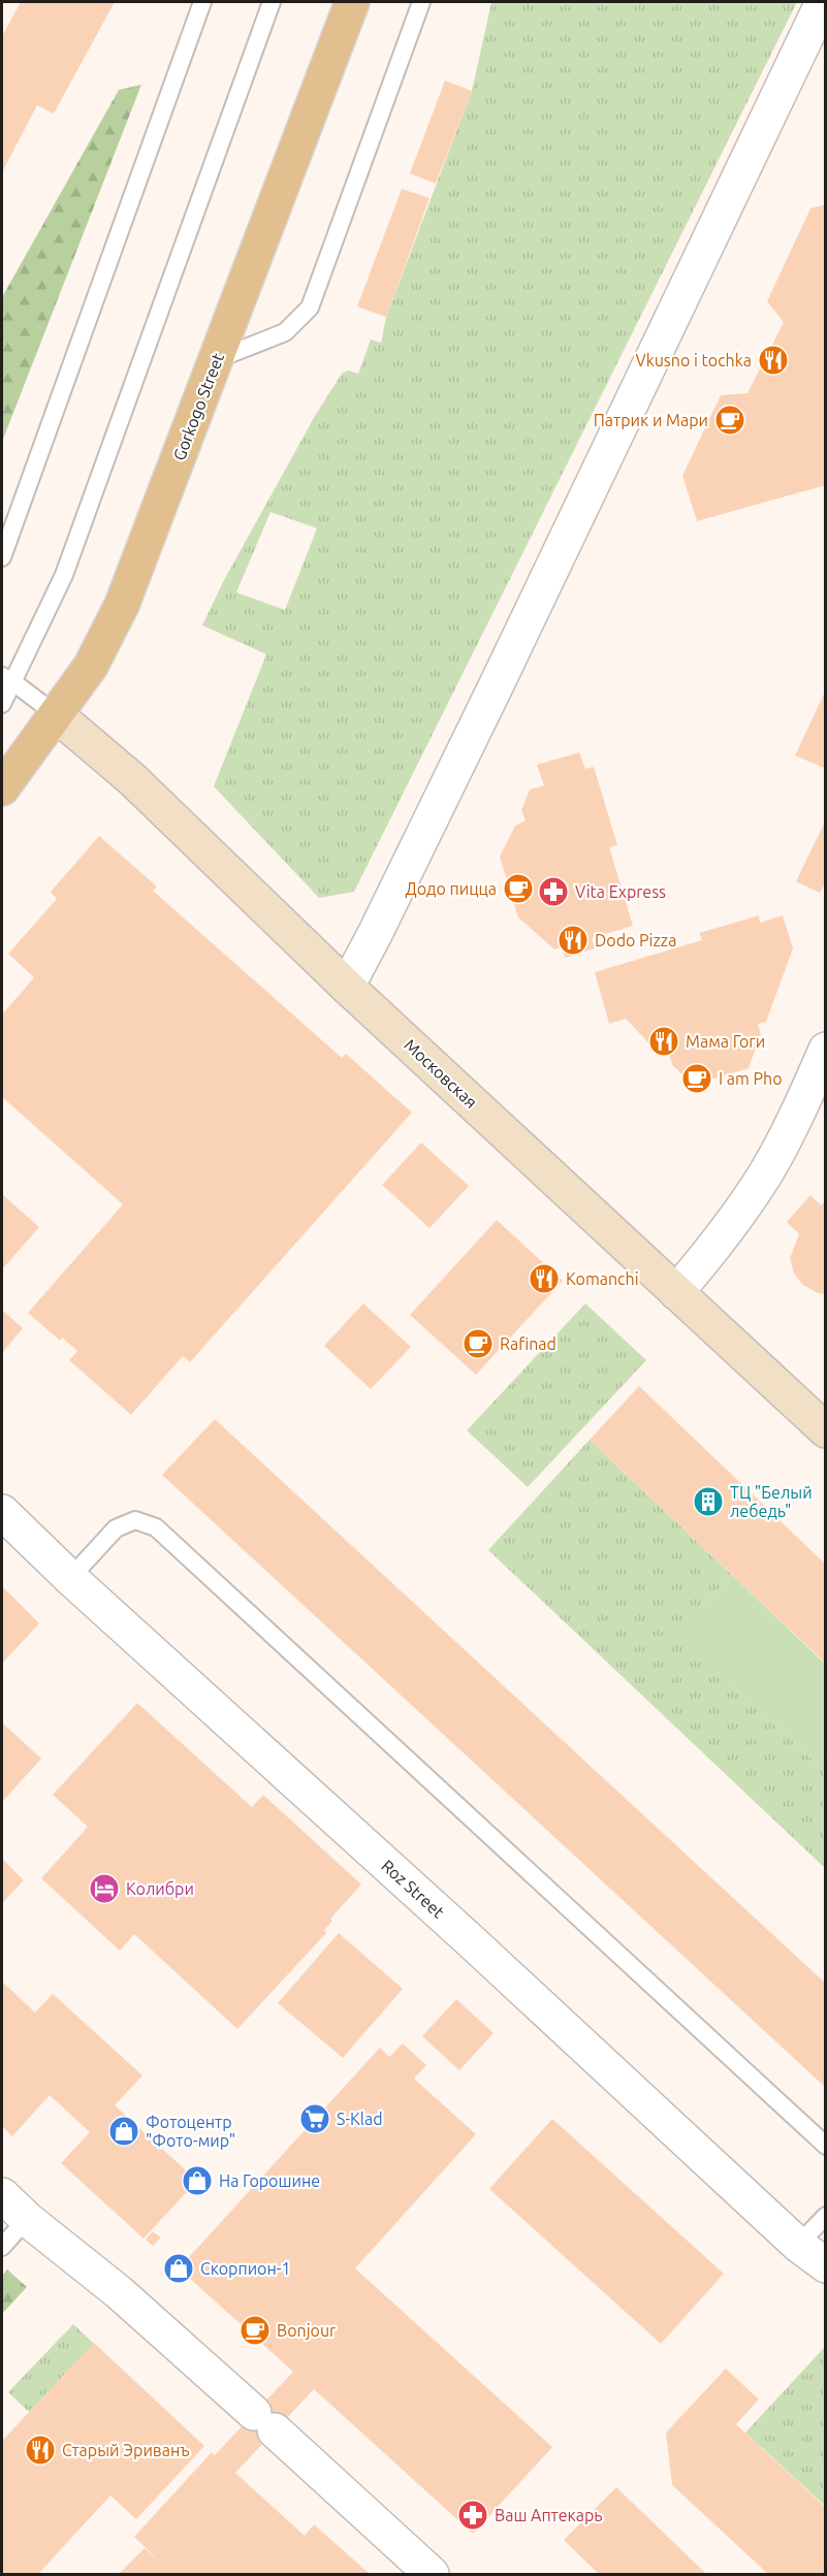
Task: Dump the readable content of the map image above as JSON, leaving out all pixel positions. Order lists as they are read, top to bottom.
{
  "streets": {
    "main road": ["Gorkogo Street", "Московская"],
    "street": ["Roz Street"]
  },
  "crossings": [
    ["Gorkogo Street", "Московская"]
  ],
  "places": {
    "restaurant": [
      "Vkusno i tochka",
      "Dodo Pizza",
      "Мама Гоги",
      "Komanchi",
      "Старый Эриванъ"
    ],
    "cafe": [
      "Патрик и Мари",
      "Додо пицца",
      "I am Pho",
      "Rafinad",
      "Bonjour"
    ],
    "pharmacy": ["Vita Express", "Ваш Аптекарь"],
    "building": ["ТЦ \"Белый лебедь\""],
    "hotel": ["Колибри"],
    "supermarket": ["S-Klad"],
    "shop": ["Фотоцентр \"Фото-мир\"", "На Горошине", "Скорпион-1"]
  }
}
